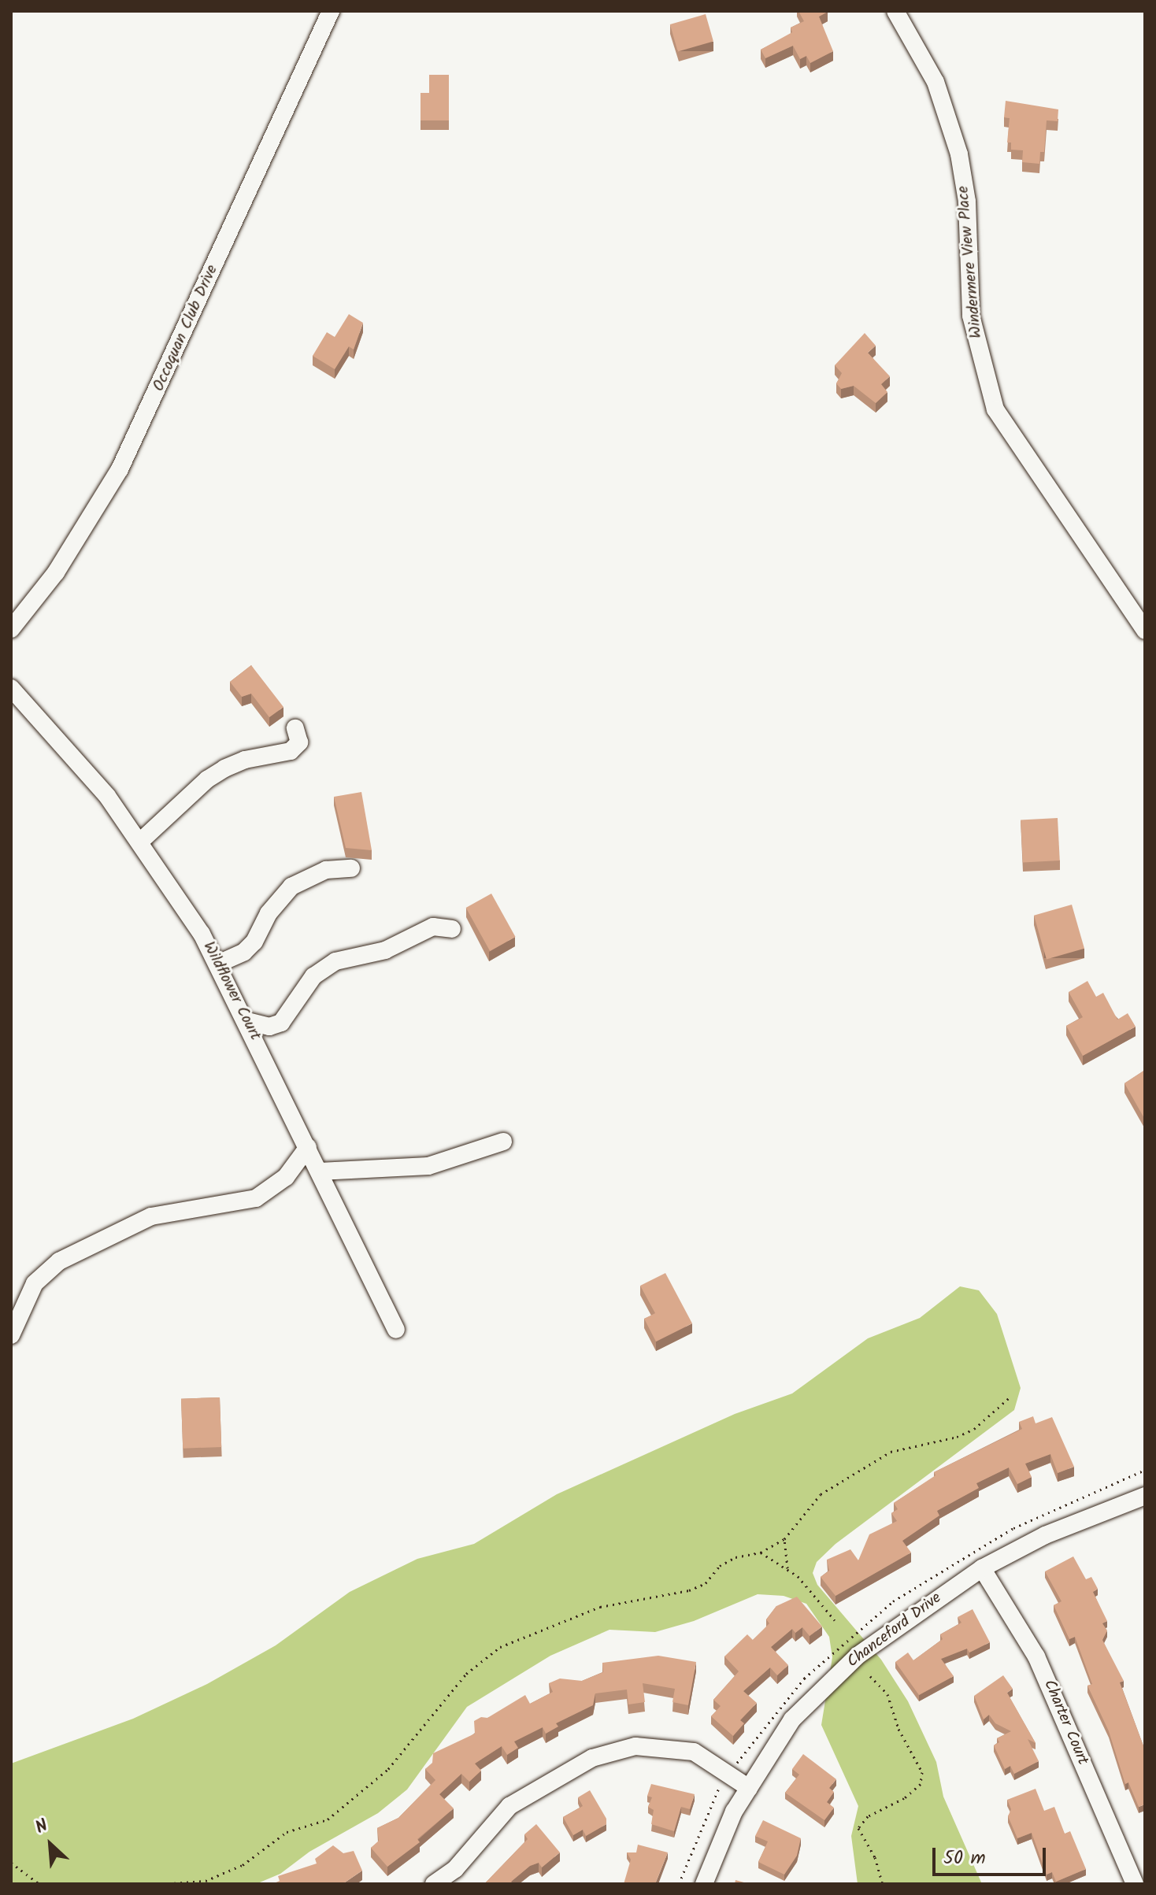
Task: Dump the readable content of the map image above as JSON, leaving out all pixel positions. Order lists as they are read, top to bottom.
{
  "streets": {
    "street": [
      "Windermere View Place",
      "Occoquan Club Drive",
      "Wildflower Court",
      "Chanceford Drive",
      "Charter Court"
    ]
  },
  "crossings": [
    ["Chanceford Drive", "Charter Court"]
  ],
  "scale_bar": "50 m",
  "north": "top left"
}
